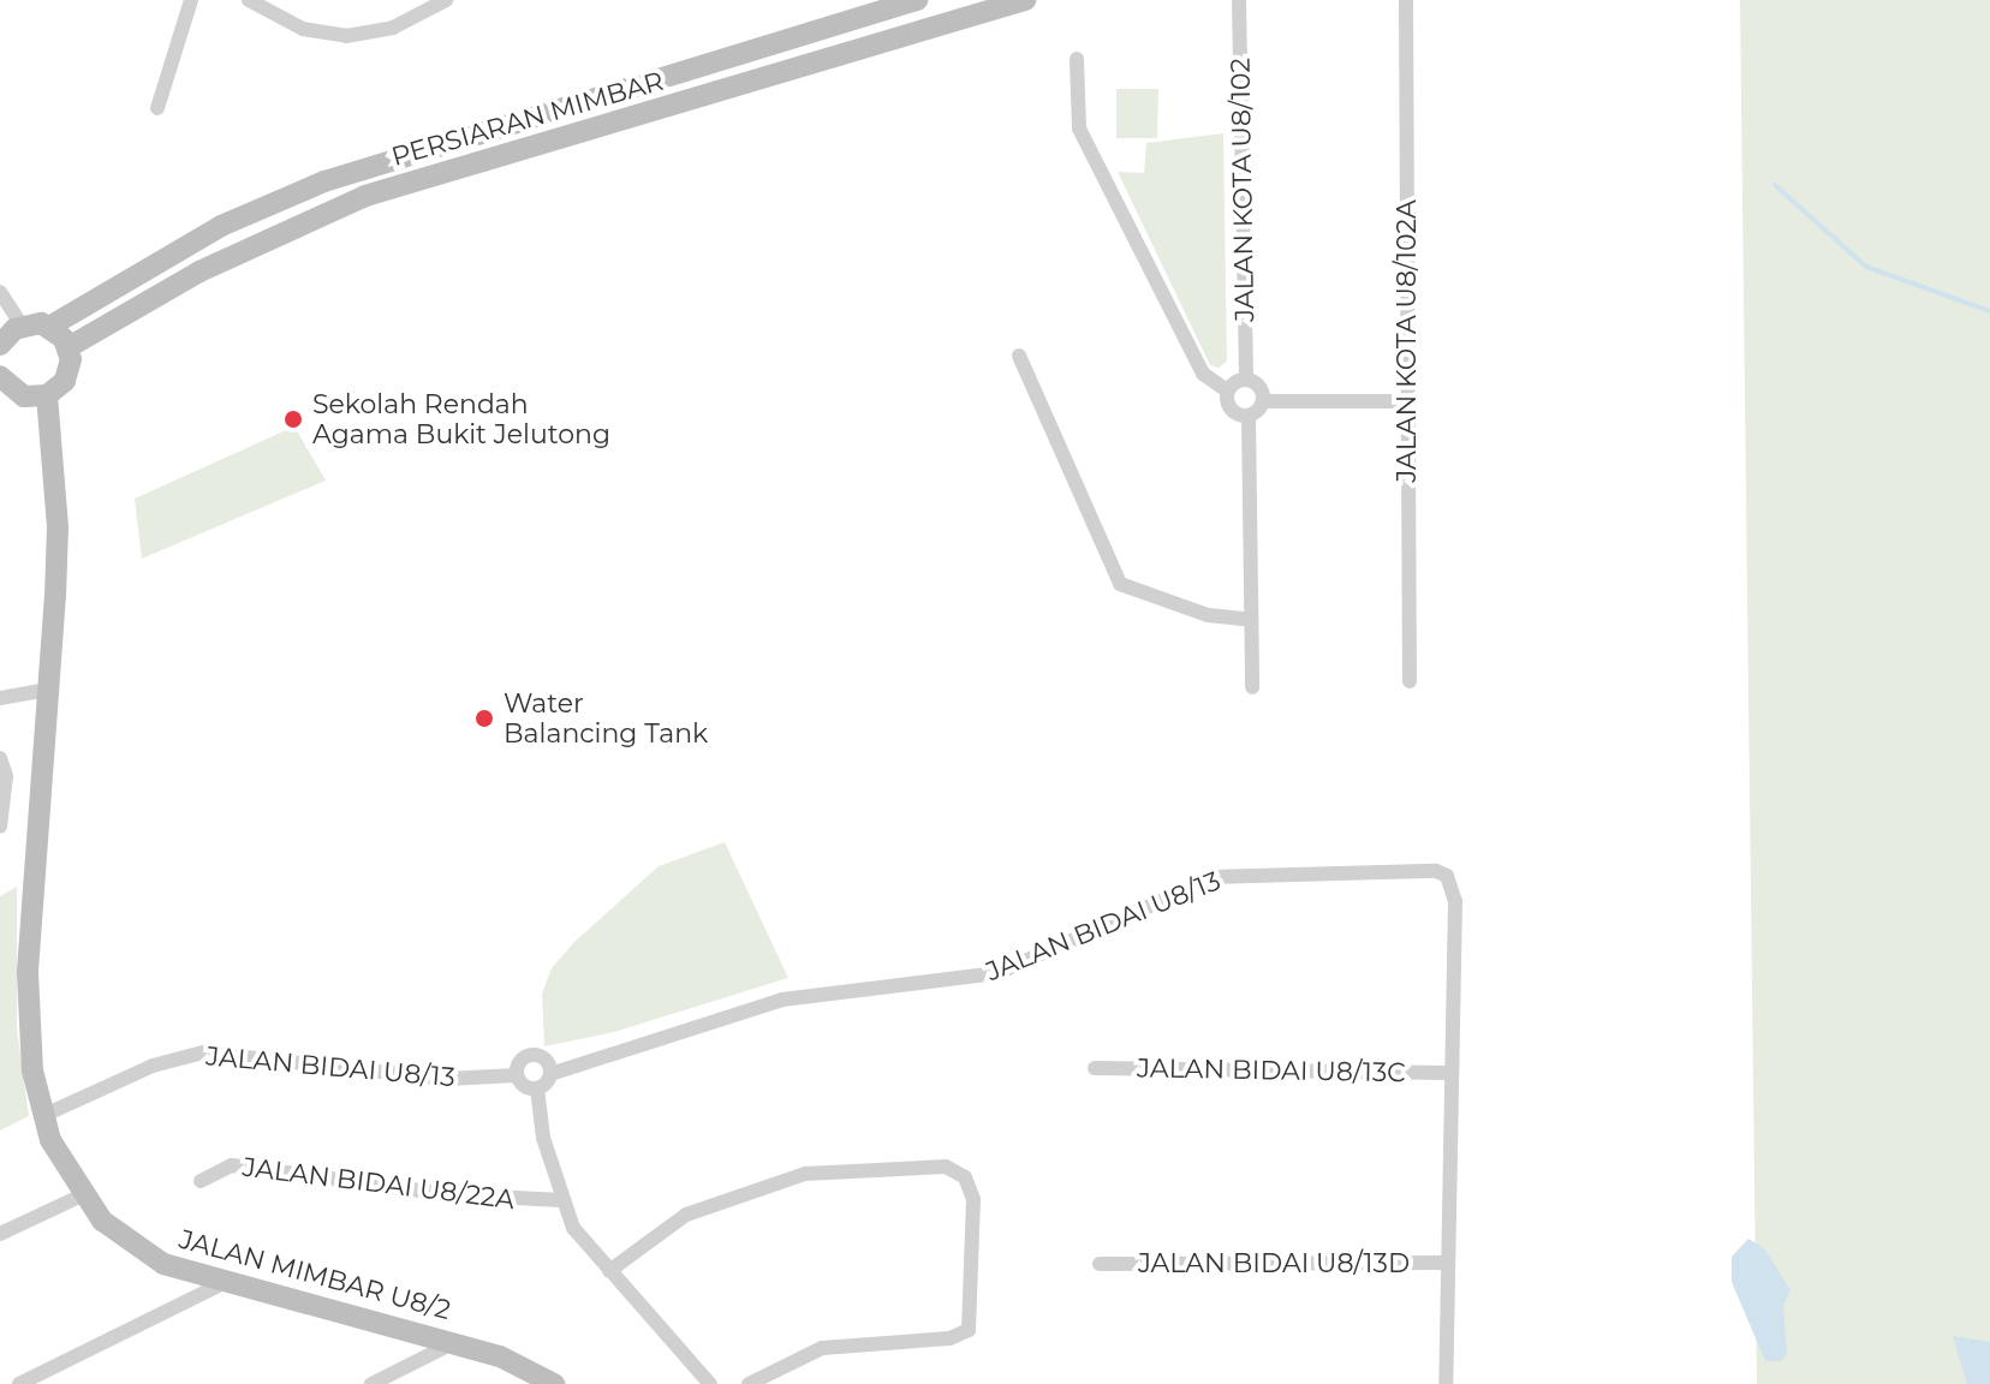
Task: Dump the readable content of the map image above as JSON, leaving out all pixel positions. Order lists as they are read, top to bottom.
{
  "streets": {
    "street": [
      "PERSIARAN MIMBAR",
      "JALAN KOTA U8/102",
      "JALAN KOTA U8/102A",
      "JALAN BIDAI U8/13",
      "JALAN BIDAI U8/13C",
      "JALAN BIDAI U8/22A",
      "JALAN BIDAI U8/13D",
      "JALAN MIMBAR U8/2"
    ]
  },
  "crossings": [
    ["JALAN BIDAI U8/13", "JALAN BIDAI U8/13C"],
    ["JALAN BIDAI U8/13", "JALAN BIDAI U8/13D"],
    ["JALAN BIDAI U8/13", "JALAN MIMBAR U8/2"]
  ],
  "places": ["Sekolah Rendah Agama Bukit Jelutong", "Water Balancing Tank"]
}
